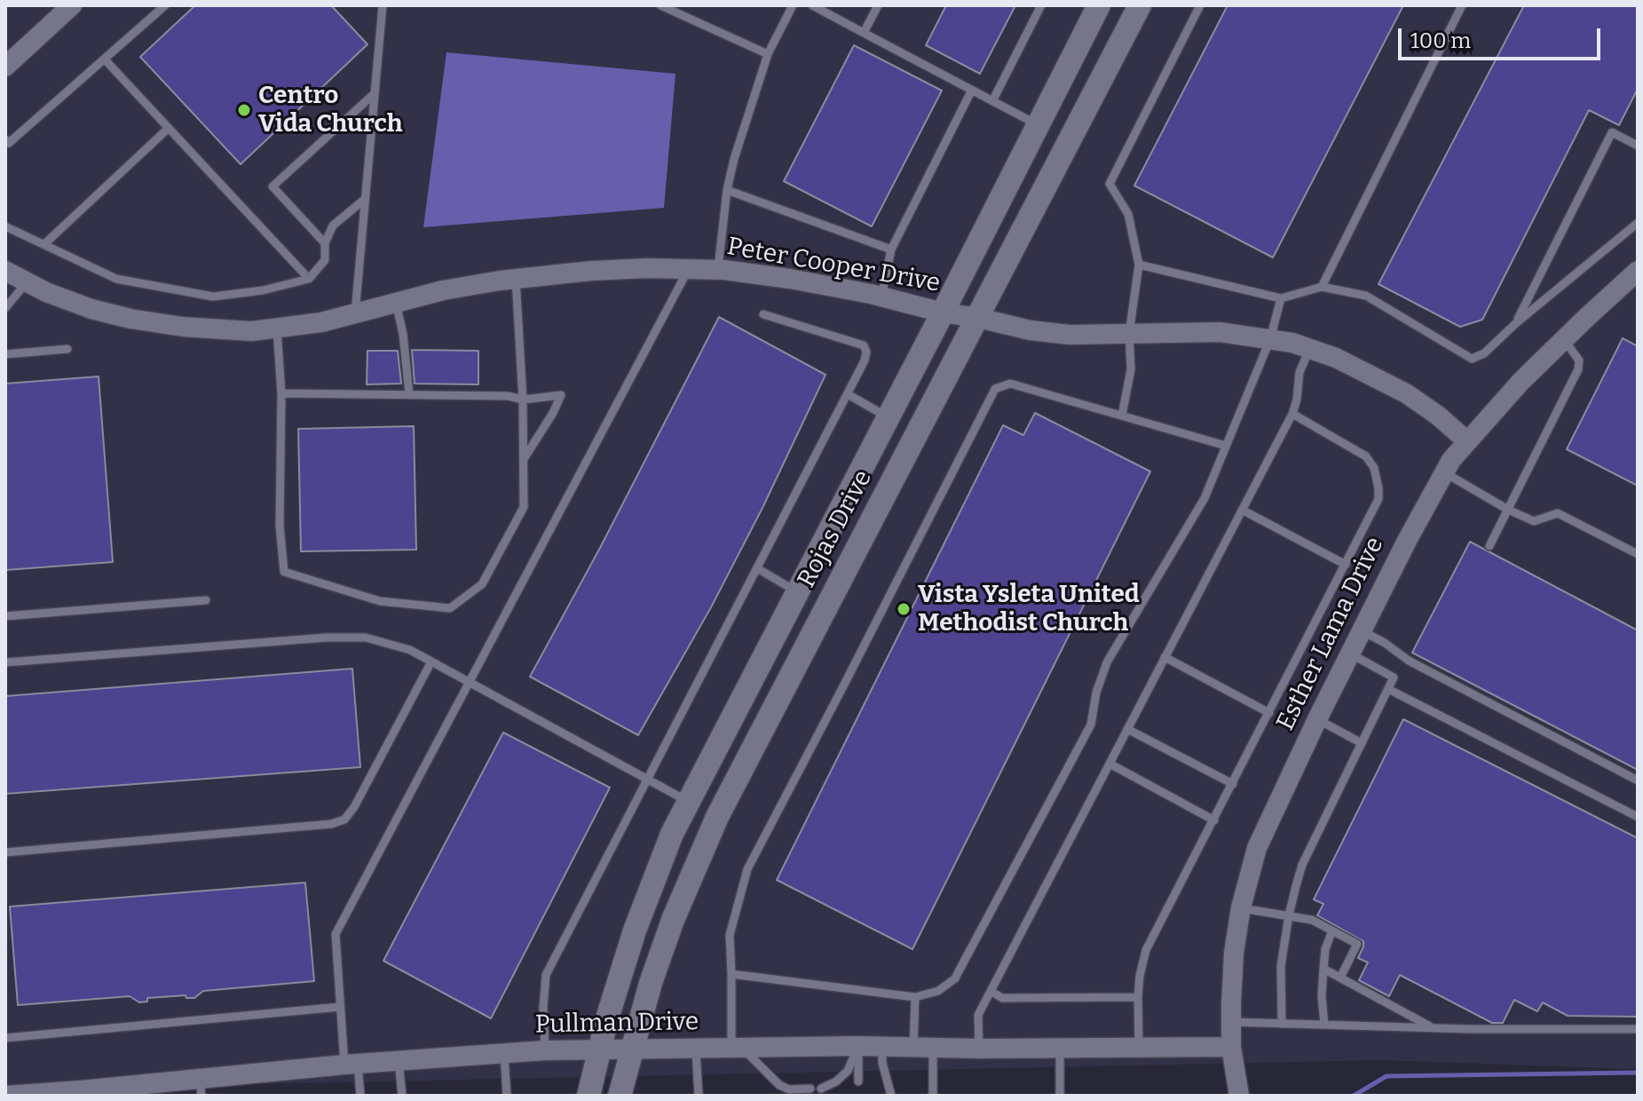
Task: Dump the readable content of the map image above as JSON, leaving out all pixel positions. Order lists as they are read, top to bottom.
{
  "streets": {
    "main road": ["Rojas Drive"],
    "street": ["Peter Cooper Drive", "Esther Lama Drive", "Pullman Drive"]
  },
  "crossings": [
    ["Peter Cooper Drive", "Rojas Drive"],
    ["Peter Cooper Drive", "Esther Lama Drive"],
    ["Rojas Drive", "Pullman Drive"],
    ["Esther Lama Drive", "Pullman Drive"]
  ],
  "places": ["Centro Vida Church", "Vista Ysleta United Methodist Church"],
  "scale_bar": "100 m"
}
